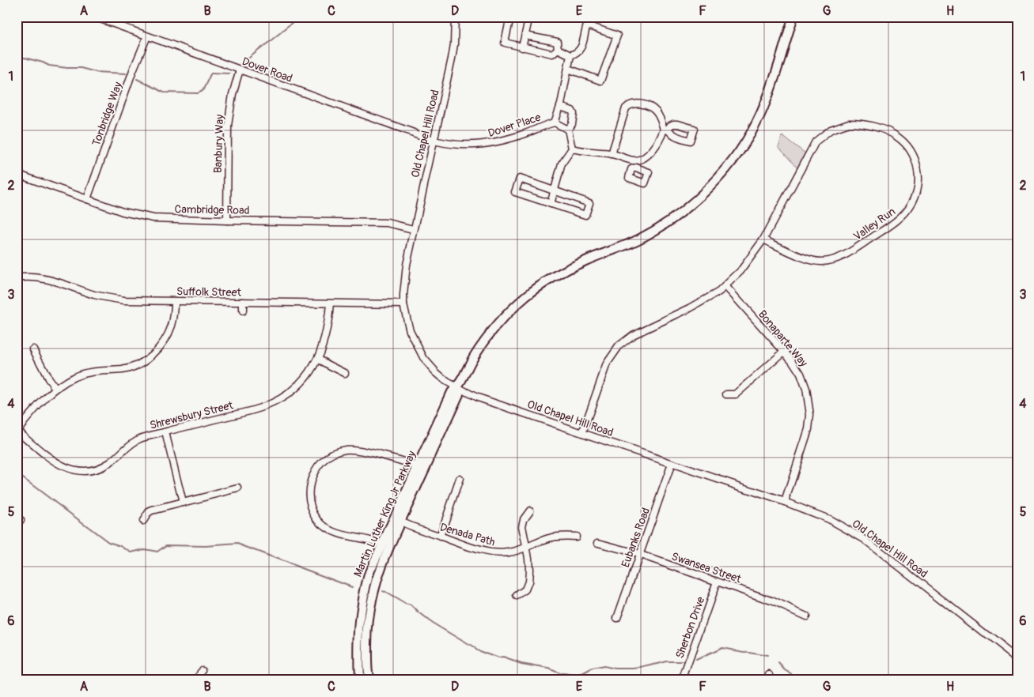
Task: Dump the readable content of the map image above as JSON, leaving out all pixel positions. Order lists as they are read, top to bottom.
{
  "streets": {
    "main road": ["Martin Luther King Jr Parkway"],
    "street": [
      "Dover Road",
      "Tonbridge Way",
      "Dover Place",
      "Old Chapel Hill Road",
      "Banbury Way",
      "Cambridge Road",
      "Valley Run",
      "Suffolk Street",
      "Bonaparte Way",
      "Shrewsbury Street",
      "Denada Path",
      "Eubanks Road",
      "Swansea Street",
      "Sherbon Drive"
    ]
  },
  "crossings": [
    ["Dover Road", "Tonbridge Way"],
    ["Dover Road", "Dover Place"],
    ["Dover Road", "Old Chapel Hill Road"],
    ["Dover Road", "Banbury Way"],
    ["Tonbridge Way", "Cambridge Road"],
    ["Dover Place", "Old Chapel Hill Road"],
    ["Old Chapel Hill Road", "Cambridge Road"],
    ["Old Chapel Hill Road", "Valley Run"],
    ["Old Chapel Hill Road", "Suffolk Street"],
    ["Old Chapel Hill Road", "Bonaparte Way"],
    ["Old Chapel Hill Road", "Martin Luther King Jr Parkway"],
    ["Old Chapel Hill Road", "Eubanks Road"],
    ["Banbury Way", "Cambridge Road"],
    ["Valley Run", "Bonaparte Way"],
    ["Suffolk Street", "Shrewsbury Street"],
    ["Martin Luther King Jr Parkway", "Denada Path"],
    ["Eubanks Road", "Swansea Street"],
    ["Swansea Street", "Sherbon Drive"]
  ],
  "grid": {
    "columns": [
      "A",
      "B",
      "C",
      "D",
      "E",
      "F",
      "G",
      "H"
    ],
    "rows": [
      "1",
      "2",
      "3",
      "4",
      "5",
      "6"
    ]
  }
}
